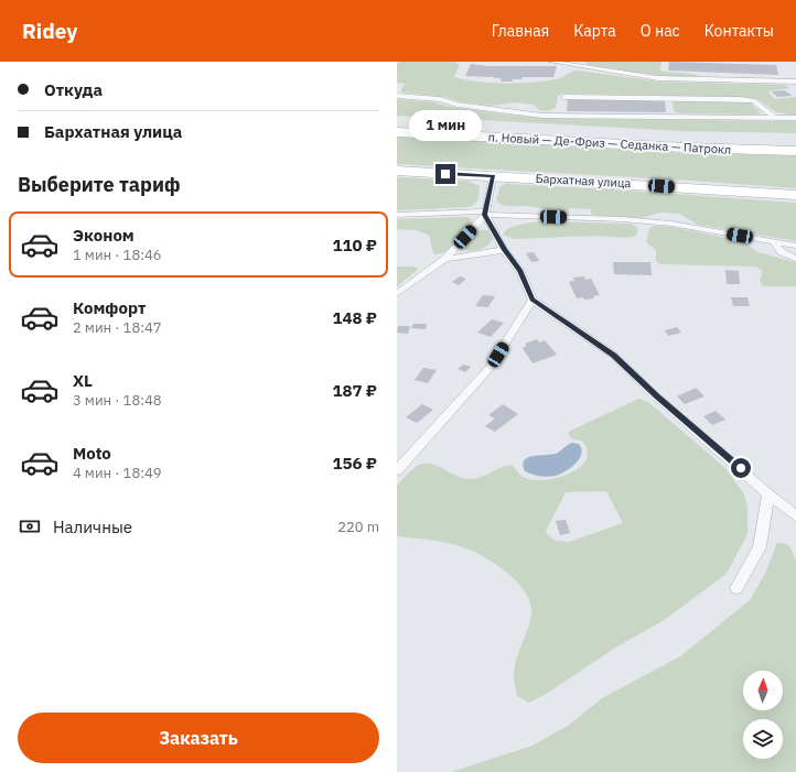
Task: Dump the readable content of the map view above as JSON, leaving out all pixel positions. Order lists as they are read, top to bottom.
{
  "streets": {
    "main road": ["п. Новый — Де-Фриз — Седанка — Патрокл", "Бархатная улица"]
  },
  "north": "top",
  "page": {
    "header": "Ridey",
    "nav": [
      "Главная",
      "Карта",
      "О нас",
      "Контакты"
    ],
    "banner": ["Откуда", "Бархатная улица"],
    "bubble": "1 мин",
    "heading": "Выберите тариф",
    "list": [
      {
        "name": "Эконом",
        "note": "1 мин · 18:46",
        "value": "110 ₽"
      },
      {
        "name": "Комфорт",
        "note": "2 мин · 18:47",
        "value": "148 ₽"
      },
      {
        "name": "XL",
        "note": "3 мин · 18:48",
        "value": "187 ₽"
      },
      {
        "name": "Moto",
        "note": "4 мин · 18:49",
        "value": "156 ₽"
      }
    ],
    "pay": ["Наличные", "220 m"],
    "buttons": "Заказать"
  }
}
